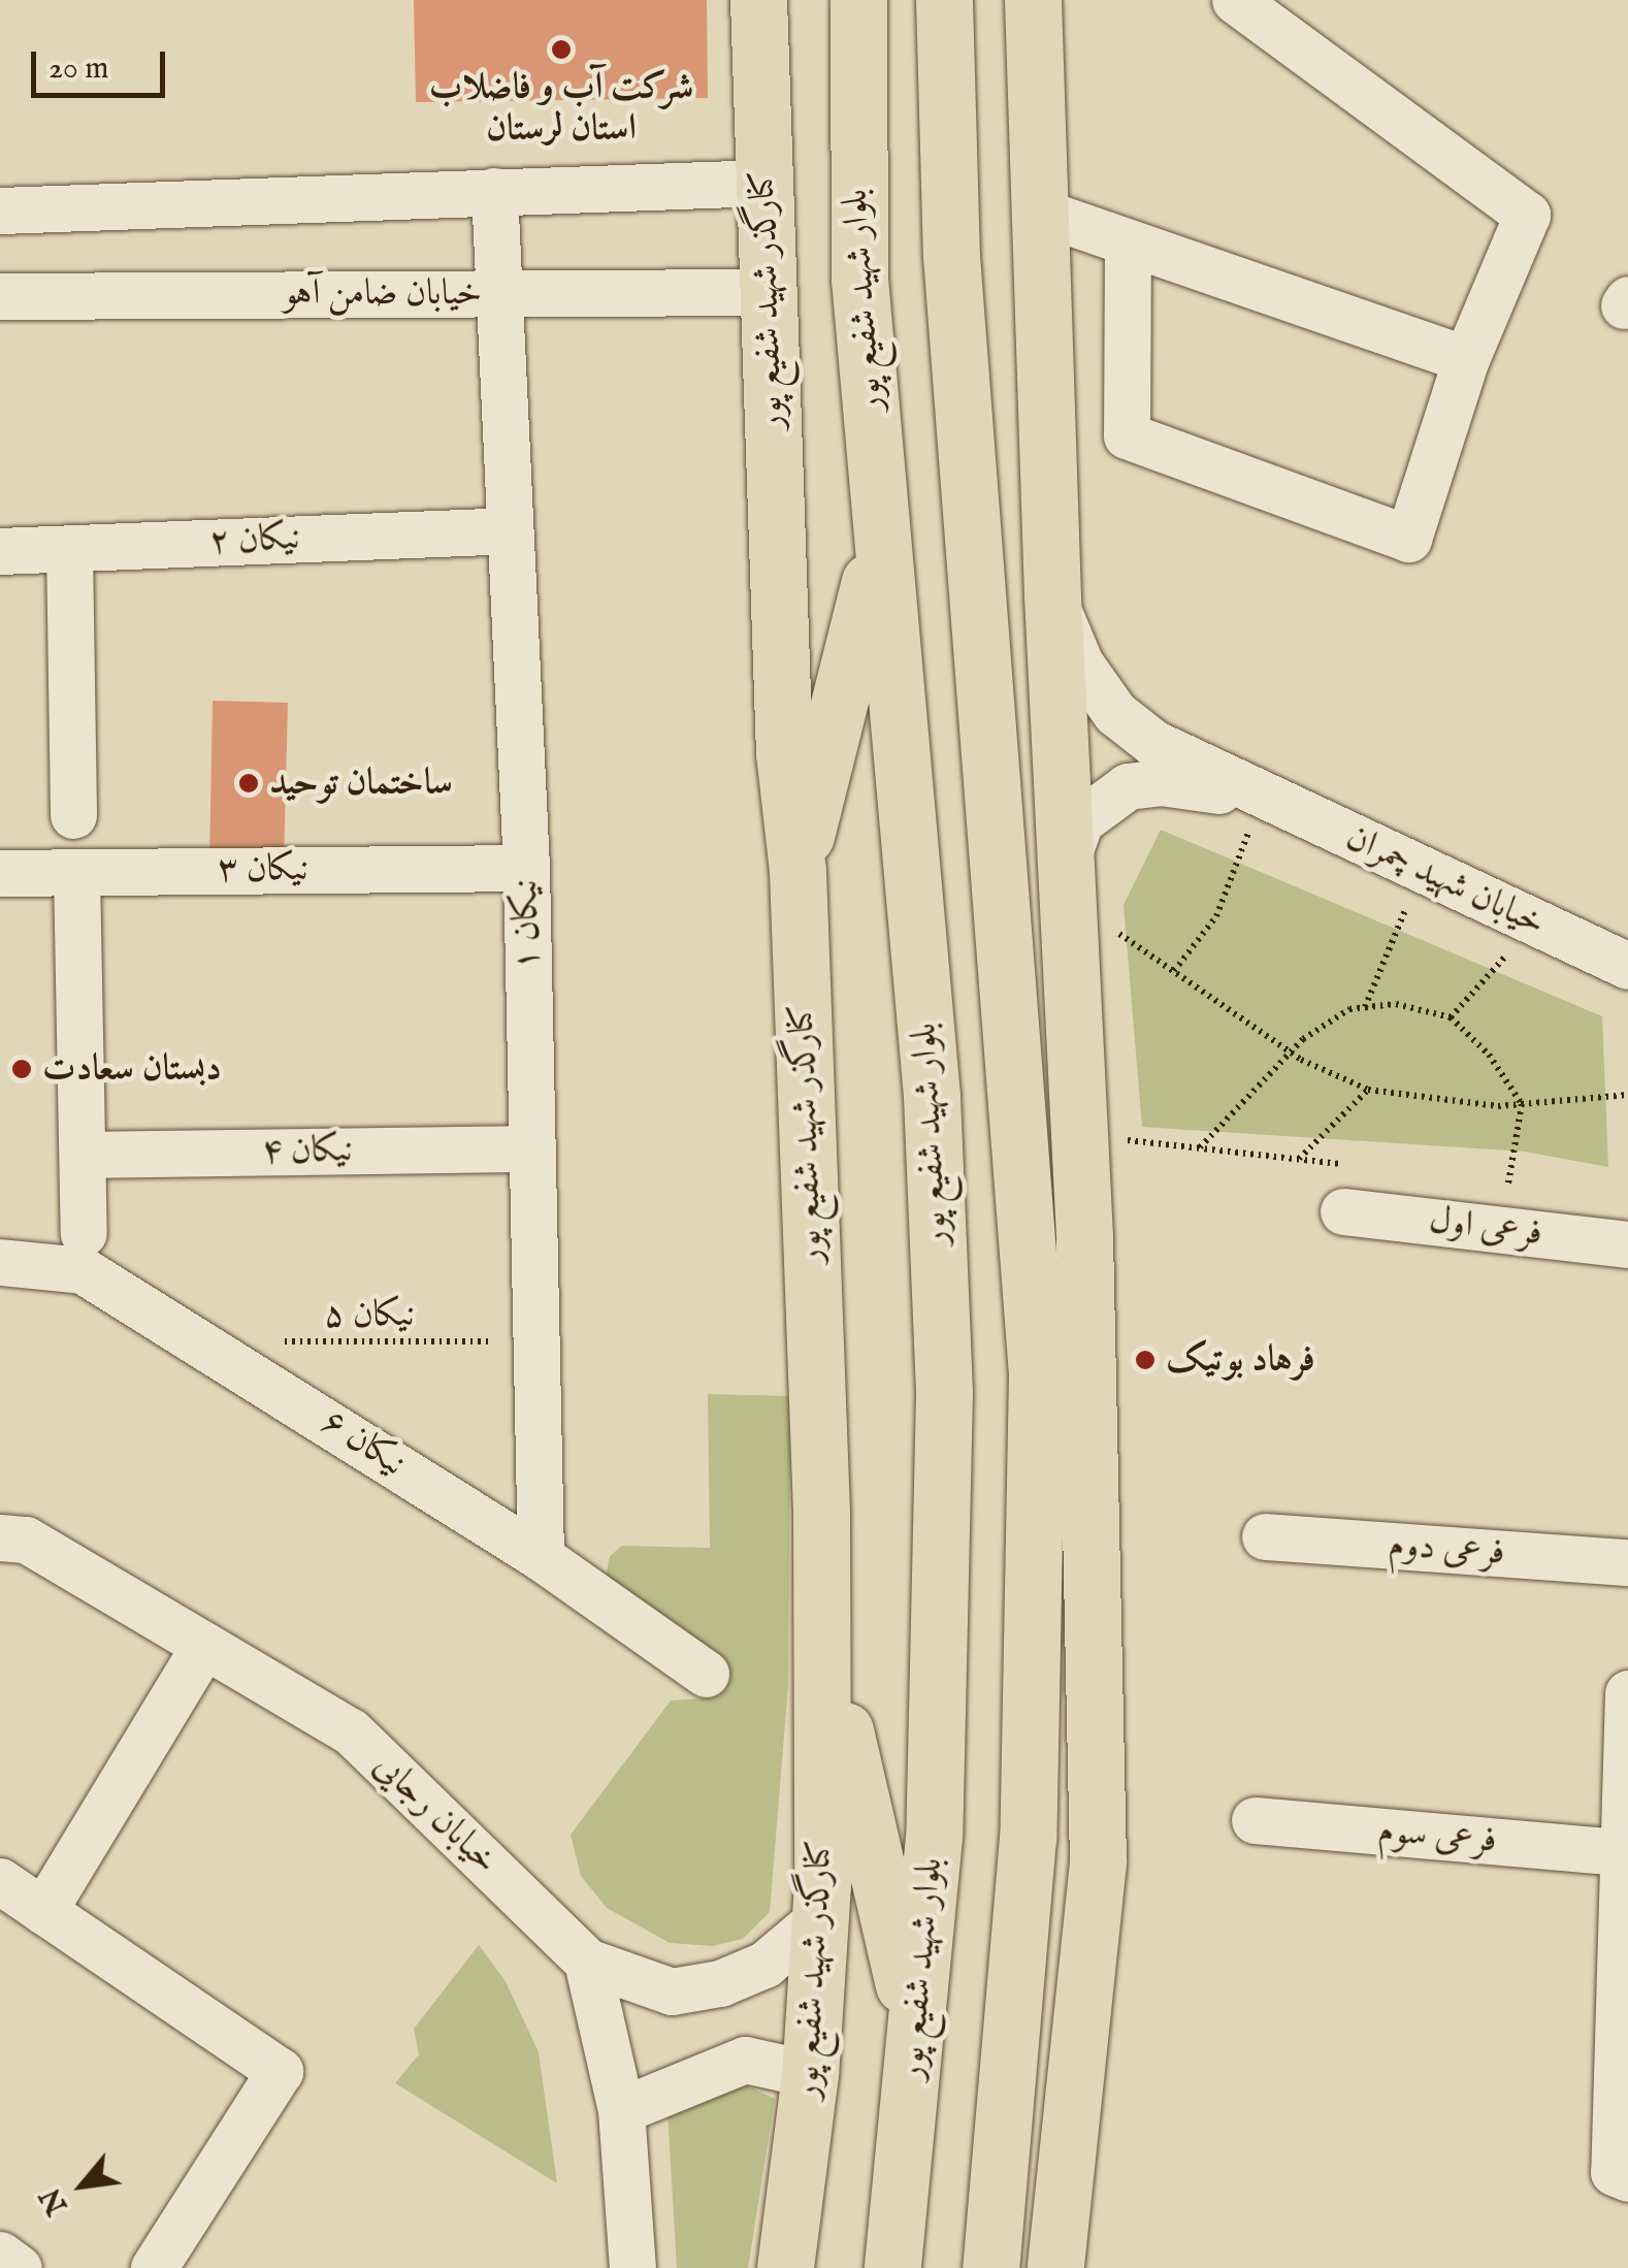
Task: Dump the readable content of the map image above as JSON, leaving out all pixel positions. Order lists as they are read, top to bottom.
{
  "streets": {
    "main road": ["کنارگذر شهید شفیع پور", "بلوار شهید شفیع پور"],
    "street": [
      "خیابان ضامن آهو",
      "نیکان ۲",
      "نیکان ۳",
      "خیابان شهید چمران",
      "نیکان ۱",
      "نیکان ۴",
      "فرعی اول",
      "نیکان ۶",
      "فرعی دوم",
      "خیابان رجایی",
      "فرعی سوم"
    ],
    "path": ["نیکان ۵"]
  },
  "crossings": [
    ["خیابان ضامن آهو", "کنارگذر شهید شفیع پور"],
    ["خیابان ضامن آهو", "نیکان ۱"],
    ["نیکان ۲", "نیکان ۱"],
    ["نیکان ۳", "نیکان ۱"],
    ["نیکان ۱", "نیکان ۴"],
    ["نیکان ۱", "نیکان ۵"],
    ["نیکان ۱", "نیکان ۶"]
  ],
  "places": [
    "شرکت آب و فاضلاب استان لرستان",
    "ساختمان توحید",
    "دبستان سعادت",
    "فرهاد بوتیک"
  ],
  "scale_bar": "20 m",
  "north": "bottom left"
}
